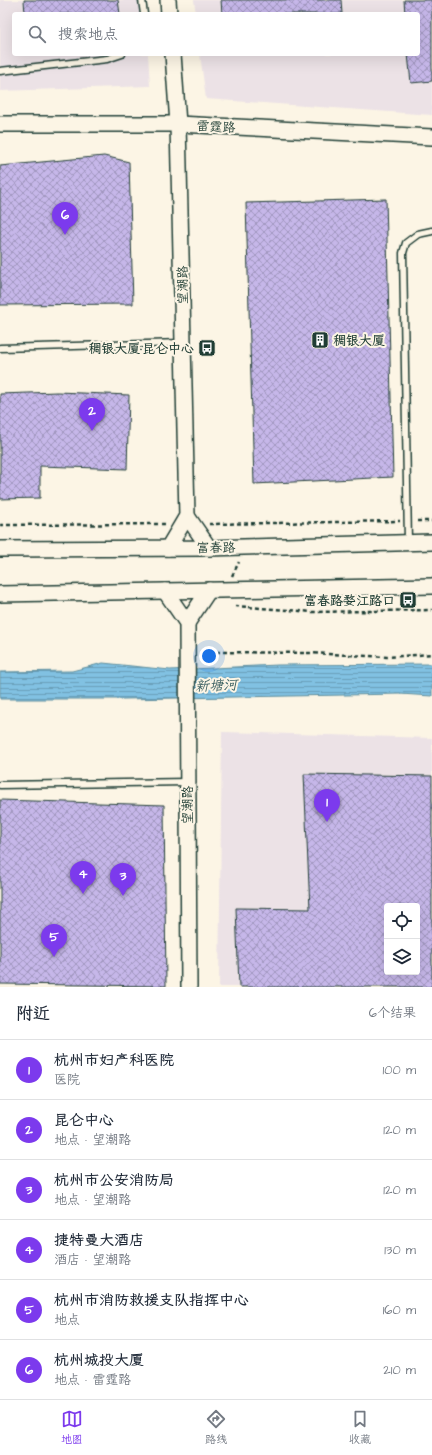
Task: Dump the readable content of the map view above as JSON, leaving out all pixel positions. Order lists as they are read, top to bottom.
{
  "streets": {
    "street": ["雷霆路", "望潮路", "富春路"]
  },
  "crossings": [
    ["雷霆路", "望潮路"]
  ],
  "water": ["新塘河"],
  "places": {
    "building": ["稠银大厦"],
    "bus stop": ["稠银大厦·昆仑中心", "富春路婺江路口"]
  },
  "page": {
    "search": "搜索地点",
    "pins": [
      "6",
      "2",
      "1",
      "4",
      "3",
      "5"
    ],
    "heading": ["附近", "6个结果"],
    "list": [
      {
        "mark": "1",
        "name": "杭州市妇产科医院",
        "note": "医院",
        "value": "100 m"
      },
      {
        "mark": "2",
        "name": "昆仑中心",
        "note": "地点 · 望潮路",
        "value": "120 m"
      },
      {
        "mark": "3",
        "name": "杭州市公安消防局",
        "note": "地点 · 望潮路",
        "value": "120 m"
      },
      {
        "mark": "4",
        "name": "捷特曼大酒店",
        "note": "酒店 · 望潮路",
        "value": "130 m"
      },
      {
        "mark": "5",
        "name": "杭州市消防救援支队指挥中心",
        "note": "地点",
        "value": "160 m"
      },
      {
        "mark": "6",
        "name": "杭州城投大厦",
        "note": "地点 · 雷霆路",
        "value": "210 m"
      }
    ],
    "nav": ["地图", "路线", "收藏"]
  }
}
